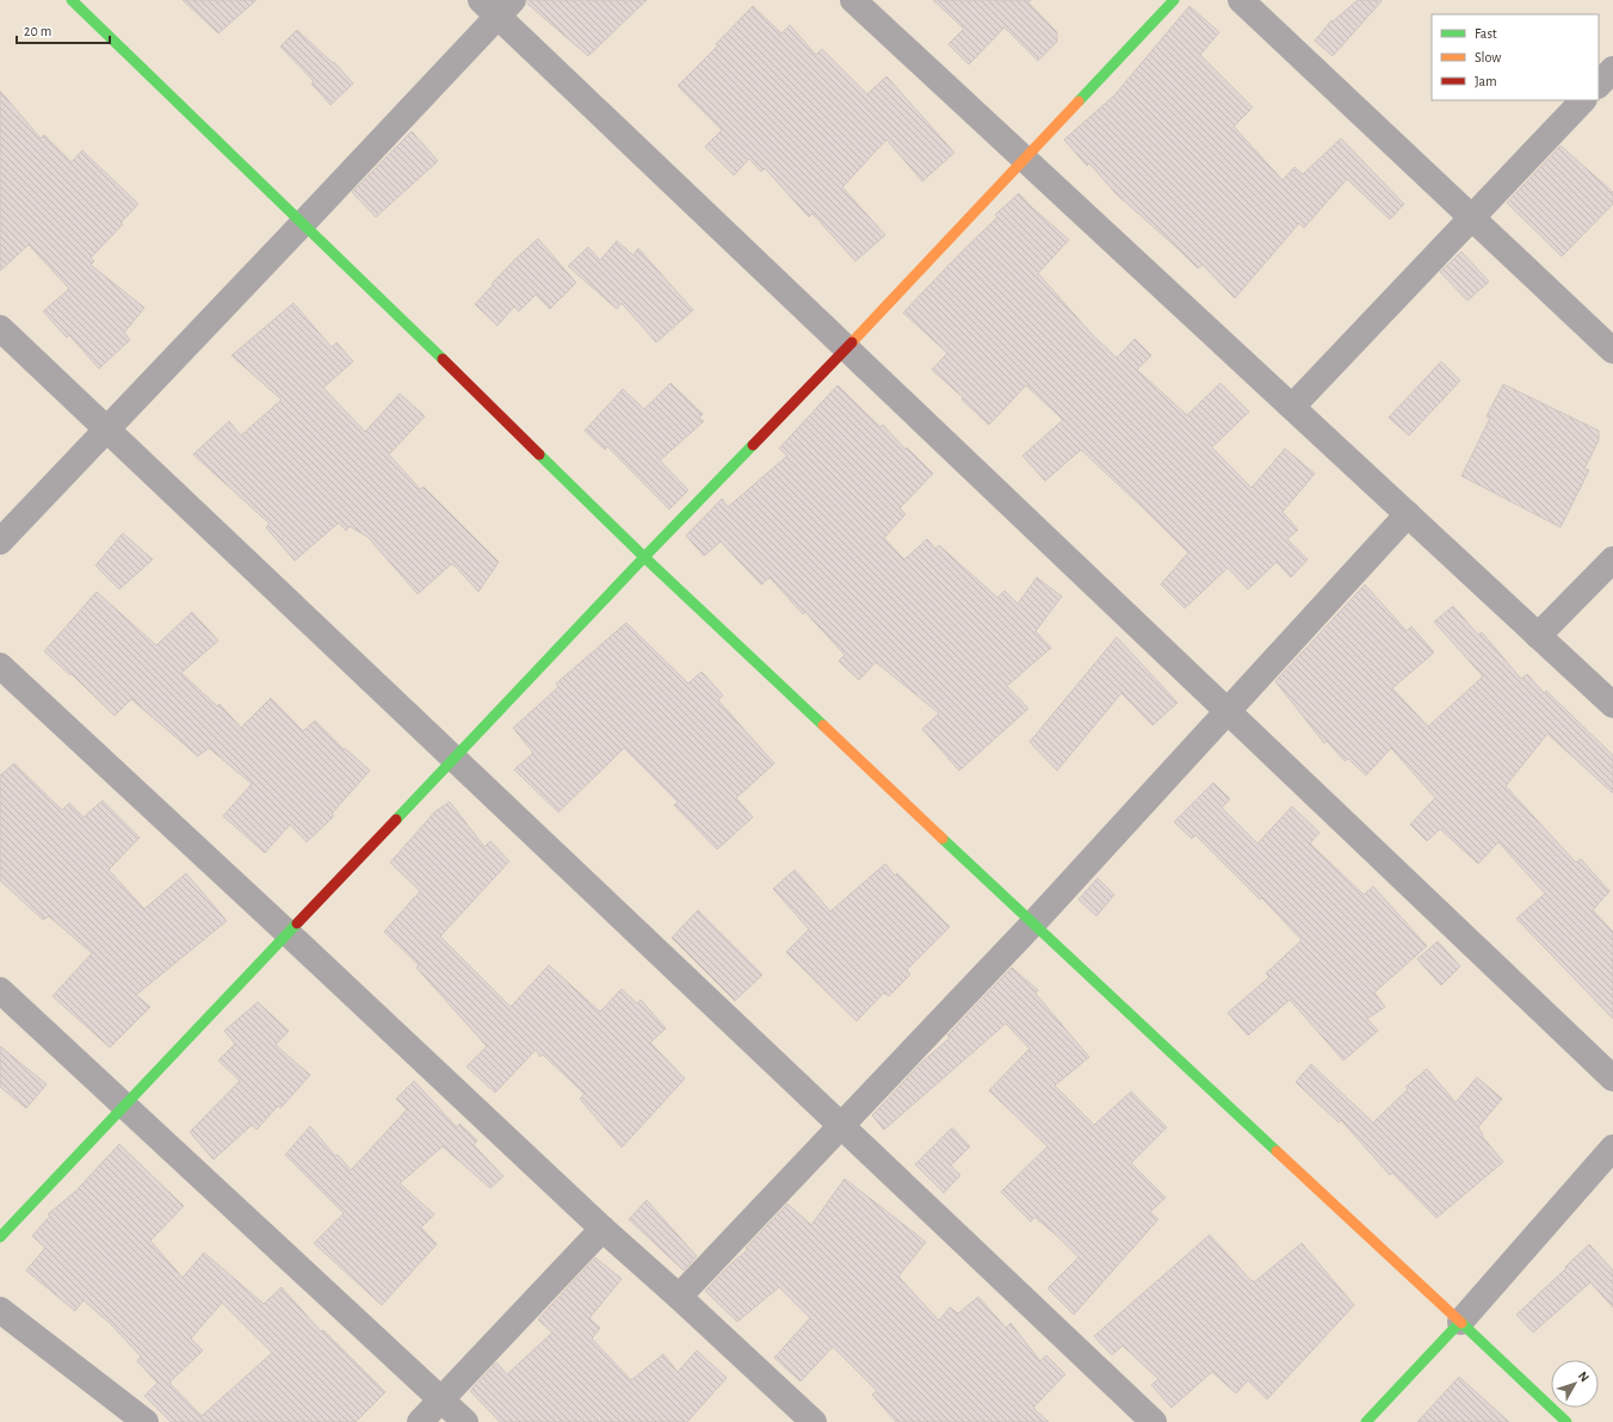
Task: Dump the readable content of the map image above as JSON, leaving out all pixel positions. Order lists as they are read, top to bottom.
{
  "legend": ["Fast", "Slow", "Jam"],
  "scale_bar": "20 m",
  "north": "top right"
}
